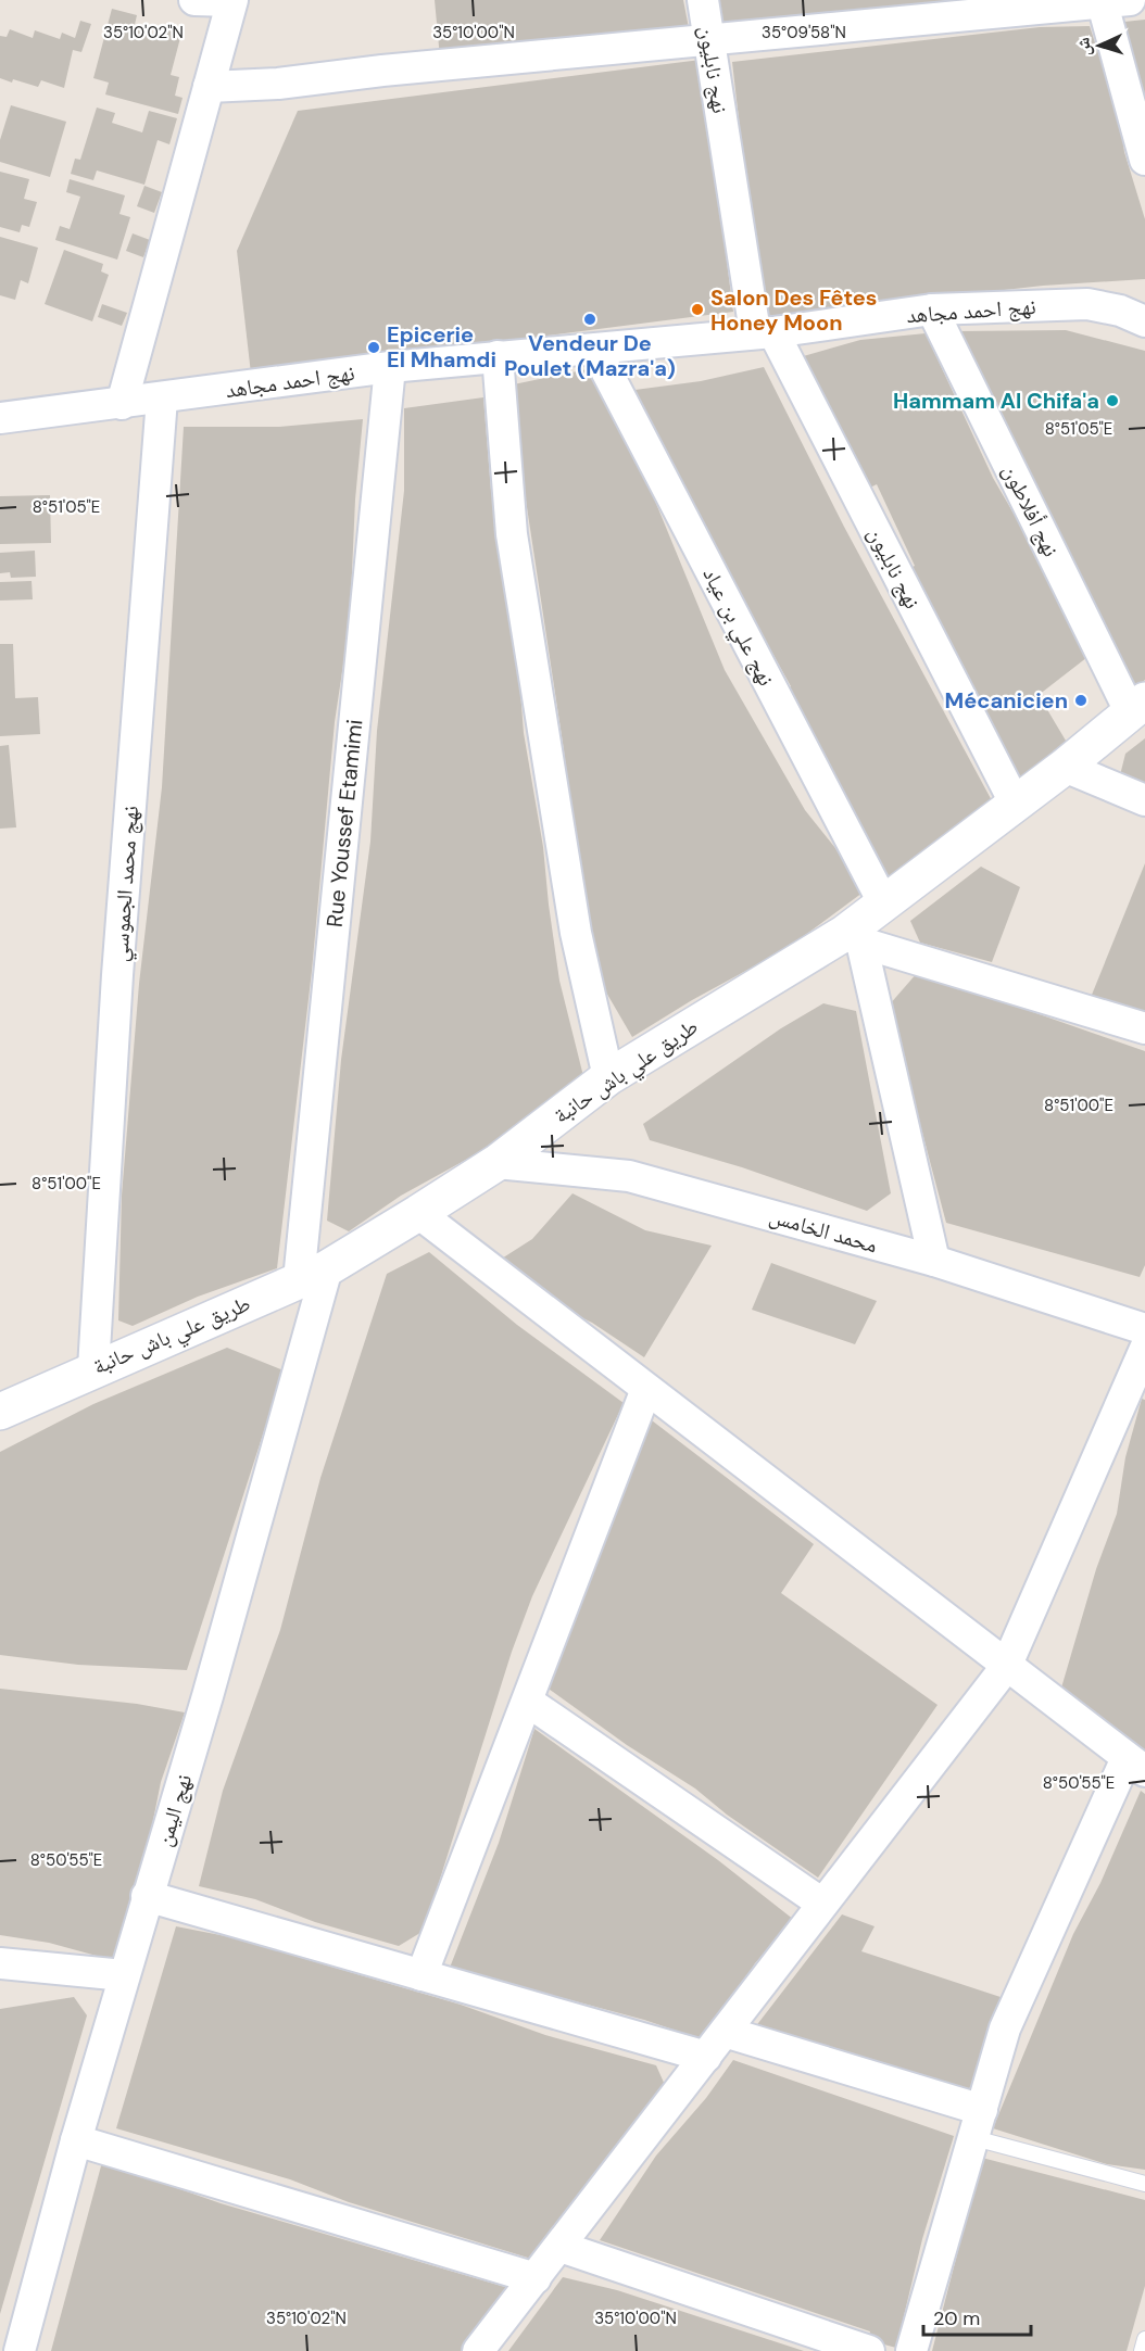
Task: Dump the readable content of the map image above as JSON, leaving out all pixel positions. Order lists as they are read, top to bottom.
{
  "streets": {
    "street": [
      "نهج نابليون",
      "نهج احمد مجاهد",
      "نهج أفلاطون",
      "نهج علي بن عياد",
      "Rue Youssef Etamimi",
      "نهج محمد الجموسي",
      "طريق علي باش حانبة",
      "محمد الخامس",
      "نهج اليمن"
    ]
  },
  "crossings": [
    ["نهج نابليون", "نهج احمد مجاهد"],
    ["نهج نابليون", "طريق علي باش حانبة"],
    ["نهج احمد مجاهد", "نهج أفلاطون"],
    ["نهج احمد مجاهد", "نهج علي بن عياد"],
    ["نهج احمد مجاهد", "Rue Youssef Etamimi"],
    ["نهج احمد مجاهد", "نهج محمد الجموسي"],
    ["نهج أفلاطون", "طريق علي باش حانبة"],
    ["نهج علي بن عياد", "طريق علي باش حانبة"],
    ["Rue Youssef Etamimi", "طريق علي باش حانبة"],
    ["Rue Youssef Etamimi", "نهج اليمن"],
    ["نهج محمد الجموسي", "طريق علي باش حانبة"],
    ["طريق علي باش حانبة", "محمد الخامس"],
    ["طريق علي باش حانبة", "نهج اليمن"]
  ],
  "places": [
    "Salon Des Fêtes Honey Moon",
    "Vendeur De Poulet (Mazra'a)",
    "Epicerie El Mhamdi",
    "Hammam Al Chifa'a",
    "Mécanicien"
  ],
  "scale_bar": "20 m",
  "north": "left",
  "coordinates": [
    "35°10'02\"N",
    "35°10'00\"N",
    "35°09'58\"N",
    "8°51'05\"E",
    "8°51'00\"E",
    "8°50'55\"E"
  ]
}
